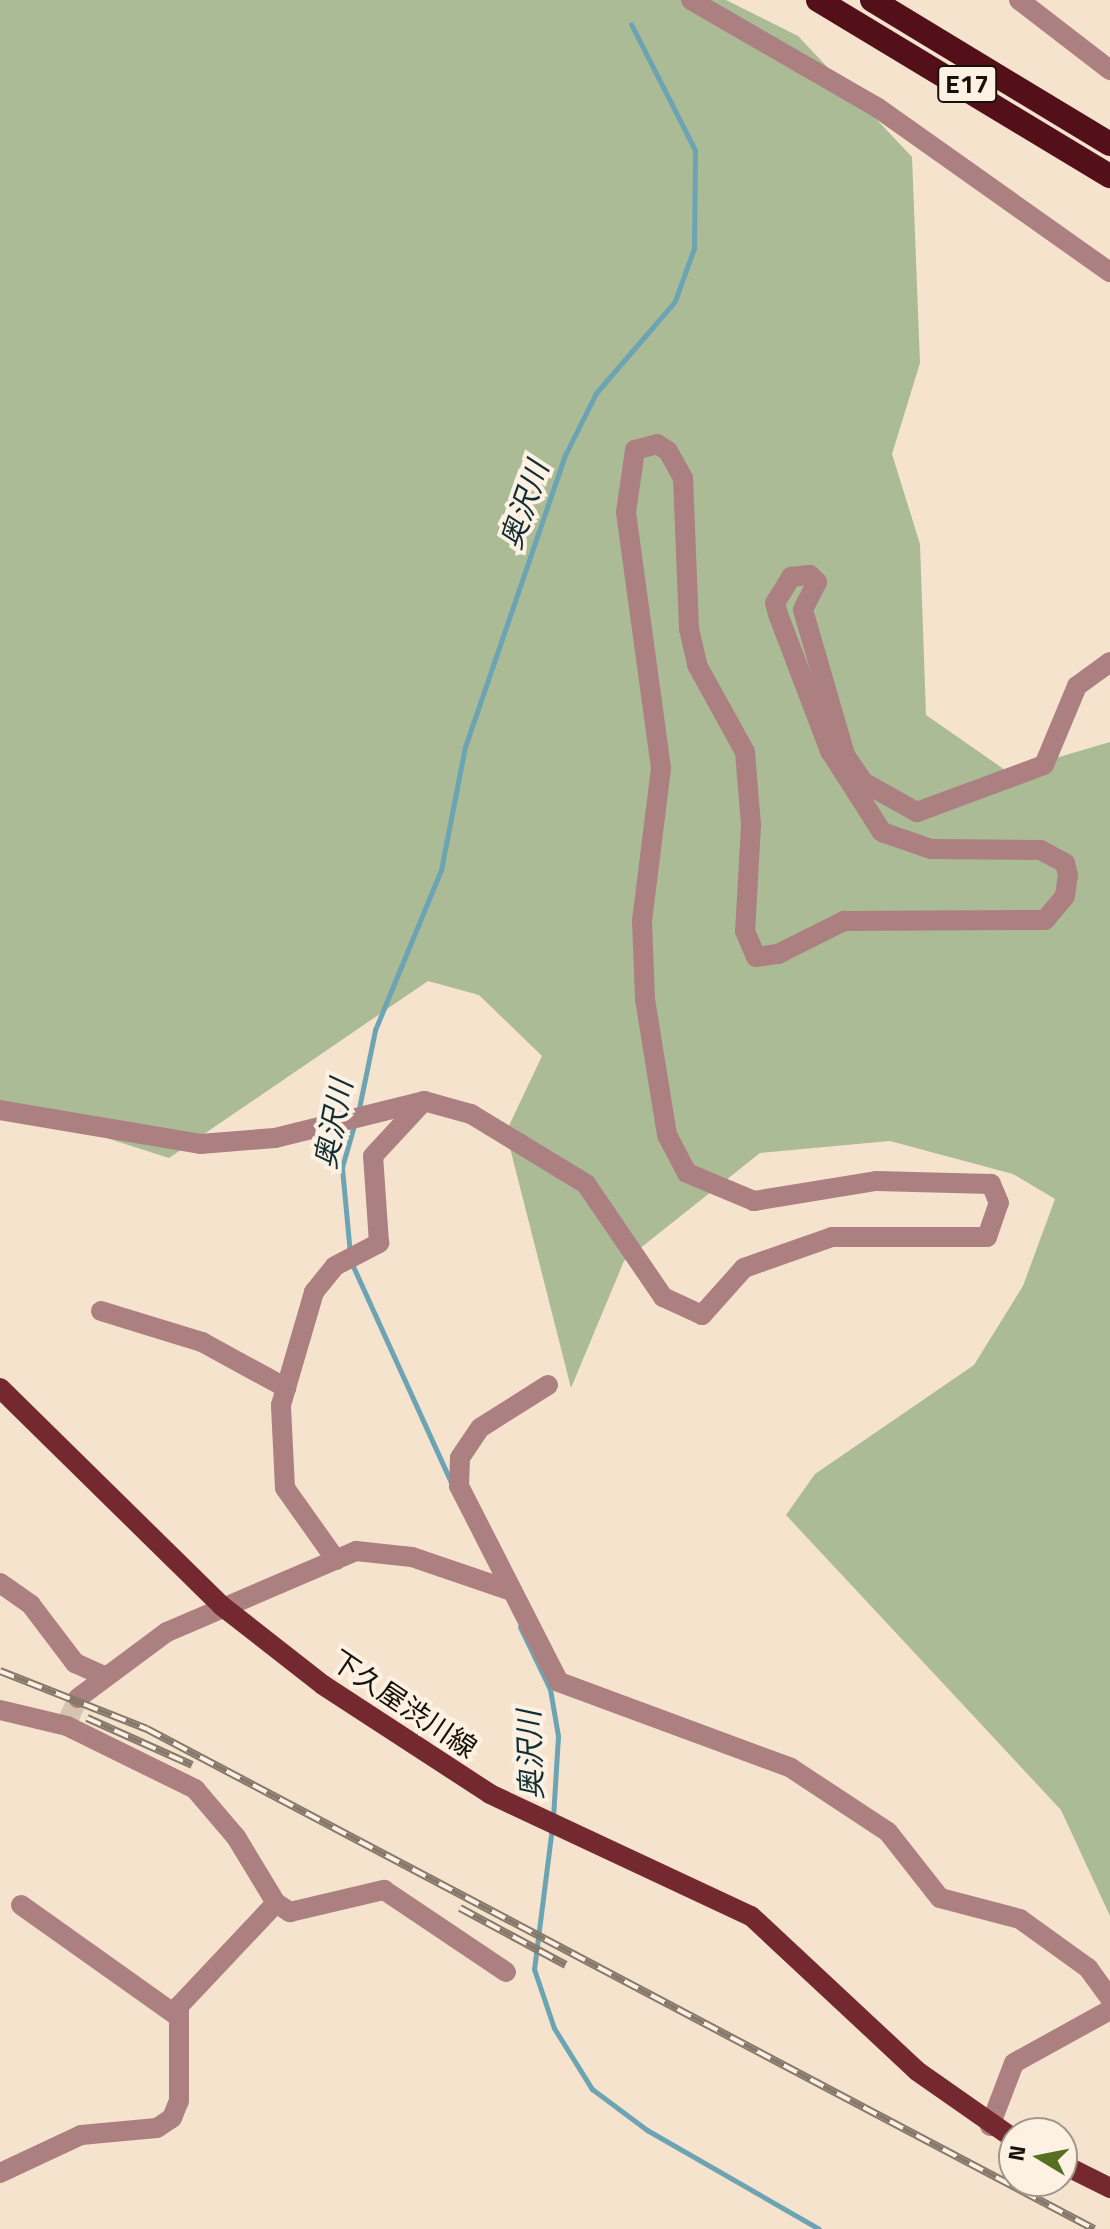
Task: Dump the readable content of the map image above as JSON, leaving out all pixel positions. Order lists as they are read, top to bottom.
{
  "streets": {
    "highway": ["E17"],
    "main road": ["下久屋渋川線"]
  },
  "water": ["奥沢川"],
  "north": "left"
}
